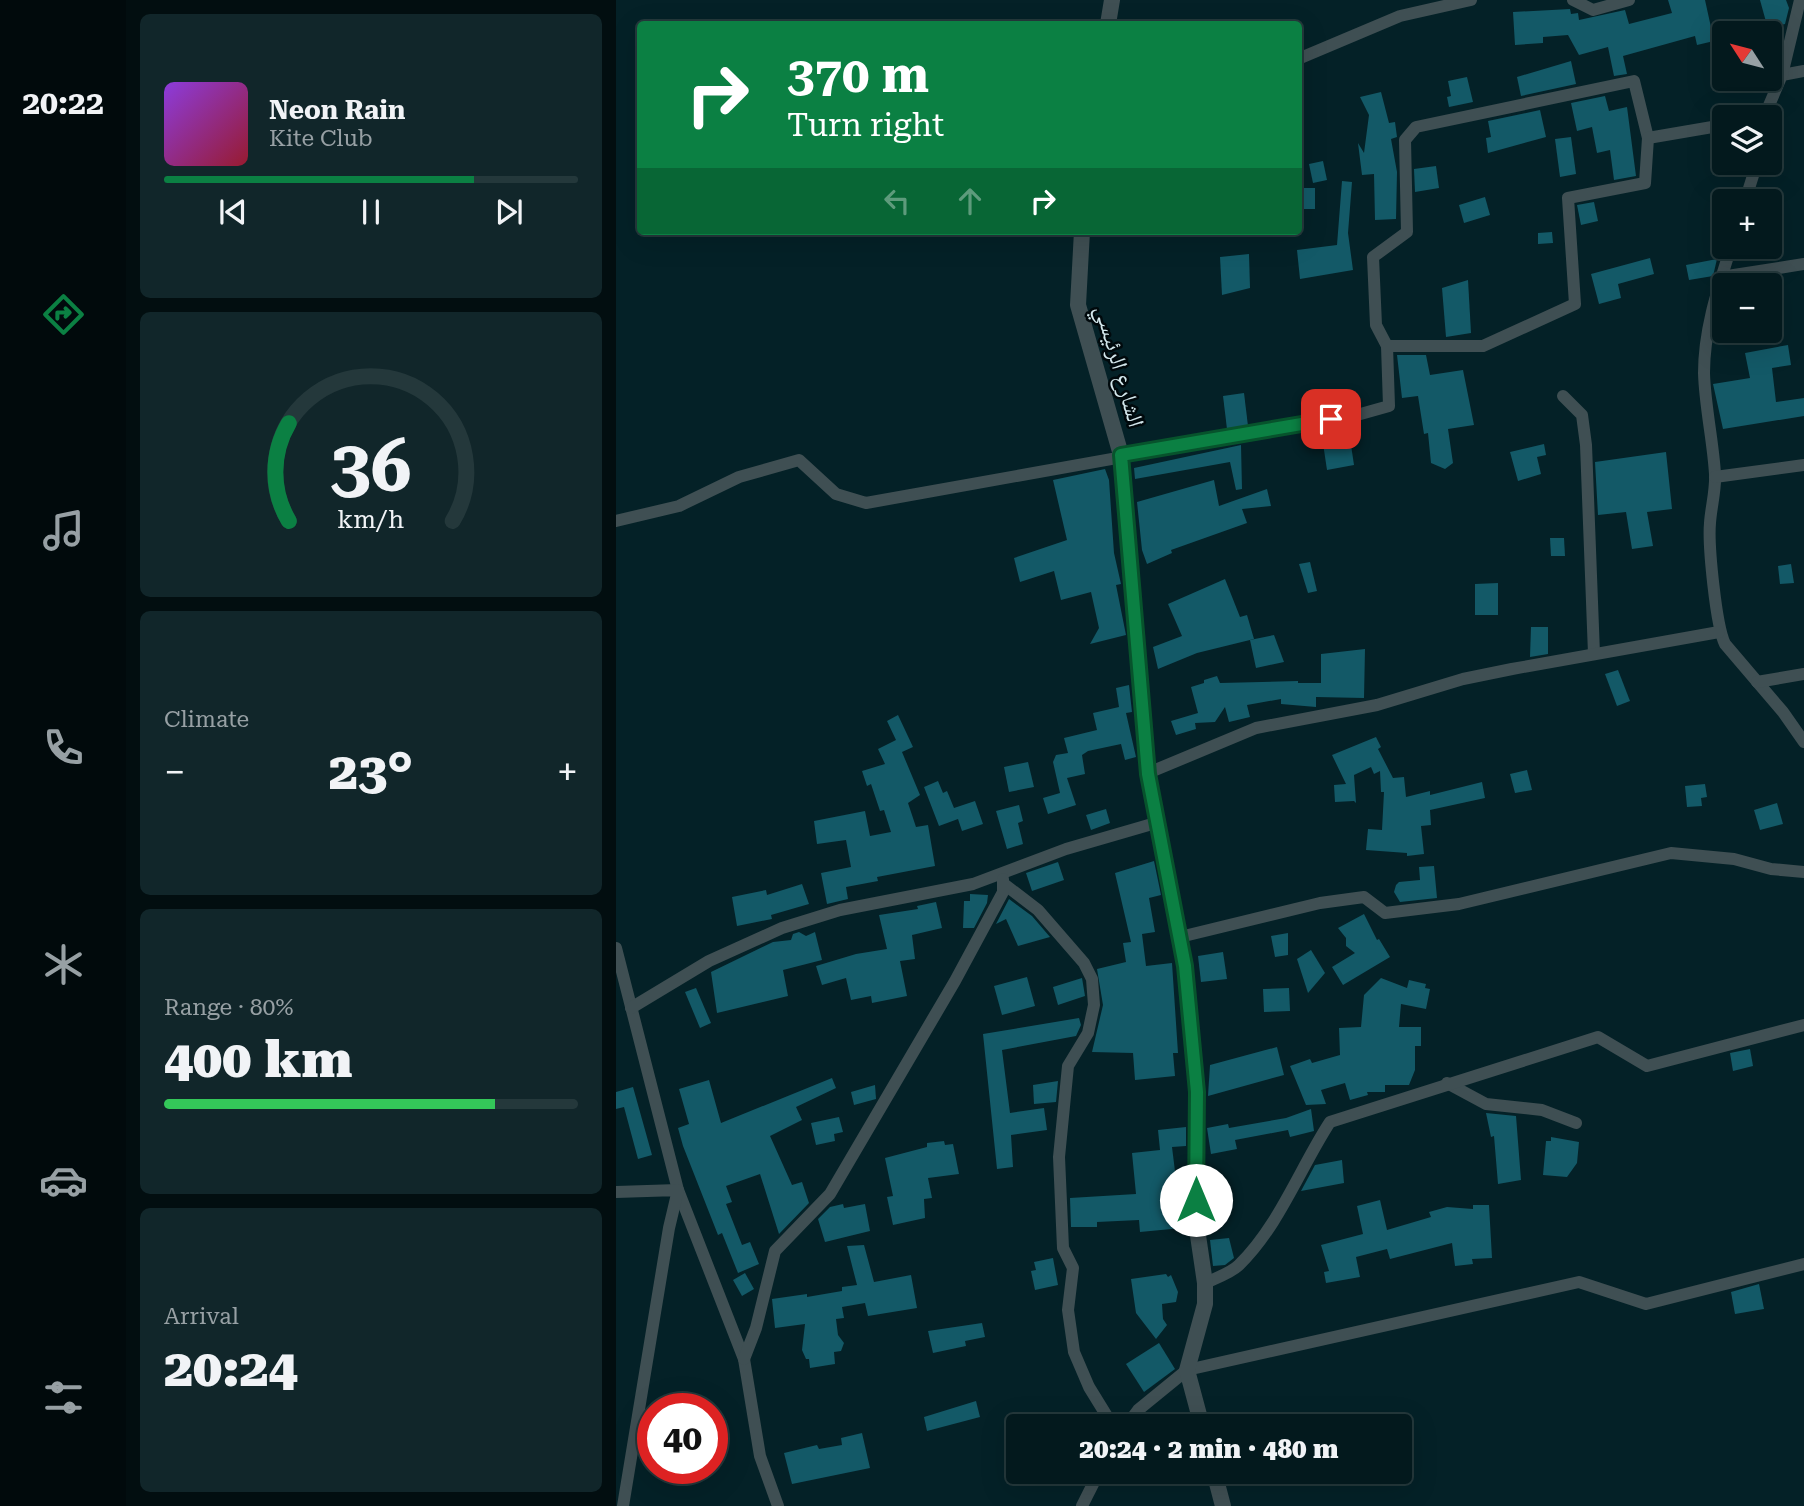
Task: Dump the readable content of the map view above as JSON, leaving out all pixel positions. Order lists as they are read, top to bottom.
{
  "streets": {
    "street": ["الشارع الرئيسي"]
  },
  "north": "top left",
  "page": {
    "tabs": "20:22",
    "map_buttons": ["+", "−"],
    "turn": ["370 m", "Turn right"],
    "song": ["Neon Rain", "Kite Club"],
    "tile": [
      "Climate",
      ["Range · 80%", "400 km"],
      ["Arrival", "20:24"]
    ],
    "heat": ["−", "23°", "+"],
    "limit": "40",
    "trip": "20:24 · 2 min · 480 m",
    "gauge": ["36", "km/h"]
  }
}
